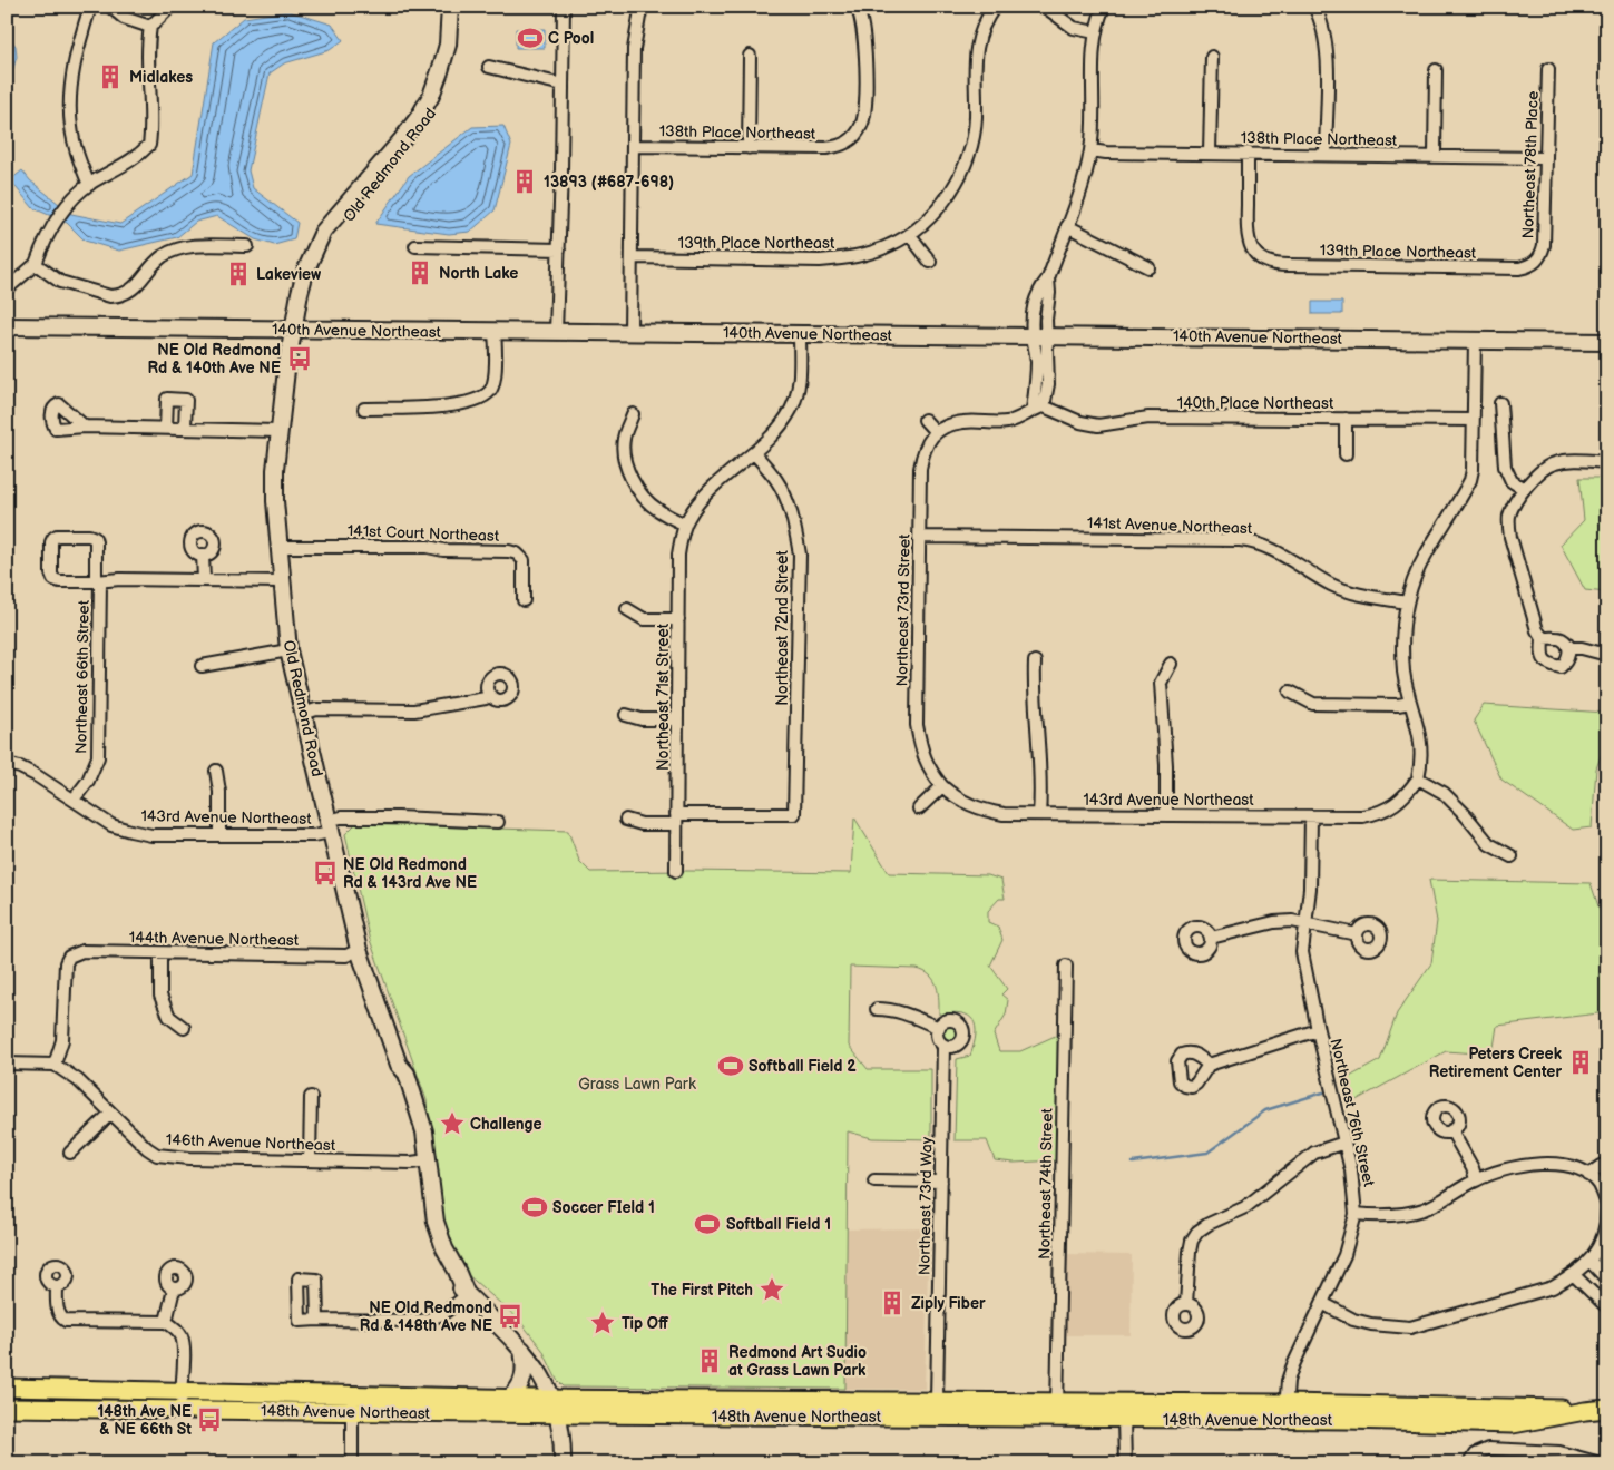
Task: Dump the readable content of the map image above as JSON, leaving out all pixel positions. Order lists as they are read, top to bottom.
{
  "streets": {
    "main road": ["Old Redmond Road", "140th Avenue Northeast", "148th Avenue Northeast"],
    "street": [
      "138th Place Northeast",
      "Northeast 78th Place",
      "139th Place Northeast",
      "140th Place Northeast",
      "141st Avenue Northeast",
      "141st Court Northeast",
      "Northeast 73rd Street",
      "Northeast 72nd Street",
      "Northeast 66th Street",
      "Northeast 71st Street",
      "143rd Avenue Northeast",
      "144th Avenue Northeast",
      "Northeast 76th Street",
      "146th Avenue Northeast",
      "Northeast 74th Street",
      "Northeast 73rd Way"
    ]
  },
  "crossings": [
    ["138th Place Northeast", "Northeast 78th Place"],
    ["138th Place Northeast", "139th Place Northeast"],
    ["Old Redmond Road", "140th Avenue Northeast"],
    ["Old Redmond Road", "141st Court Northeast"],
    ["Old Redmond Road", "143rd Avenue Northeast"],
    ["Old Redmond Road", "144th Avenue Northeast"],
    ["Old Redmond Road", "146th Avenue Northeast"],
    ["Old Redmond Road", "148th Avenue Northeast"],
    ["Northeast 78th Place", "139th Place Northeast"],
    ["141st Avenue Northeast", "Northeast 73rd Street"],
    ["Northeast 73rd Street", "143rd Avenue Northeast"],
    ["Northeast 72nd Street", "Northeast 71st Street"],
    ["Northeast 66th Street", "143rd Avenue Northeast"],
    ["143rd Avenue Northeast", "Northeast 76th Street"],
    ["144th Avenue Northeast", "146th Avenue Northeast"],
    ["Northeast 76th Street", "148th Avenue Northeast"],
    ["Northeast 74th Street", "148th Avenue Northeast"],
    ["Northeast 73rd Way", "148th Avenue Northeast"]
  ],
  "parks": ["Grass Lawn Park"],
  "places": {
    "sports": [
      "C Pool",
      "Softball Field 2",
      "Soccer FIeld 1",
      "Softball Field 1"
    ],
    "building": [
      "Midlakes",
      "13893 (#687-698)",
      "North Lake",
      "Lakeview",
      "Peters Creek Retirement Center",
      "Ziply Fiber",
      "Redmond Art Sudio at Grass Lawn Park"
    ],
    "bus stop": [
      "NE Old Redmond Rd & 140th Ave NE",
      "NE Old Redmond Rd & 143rd Ave NE",
      "NE Old Redmond Rd & 148th Ave NE",
      "148th Ave NE & NE 66th St"
    ],
    "place": ["Challenge", "The First Pitch", "Tip Off"]
  }
}
